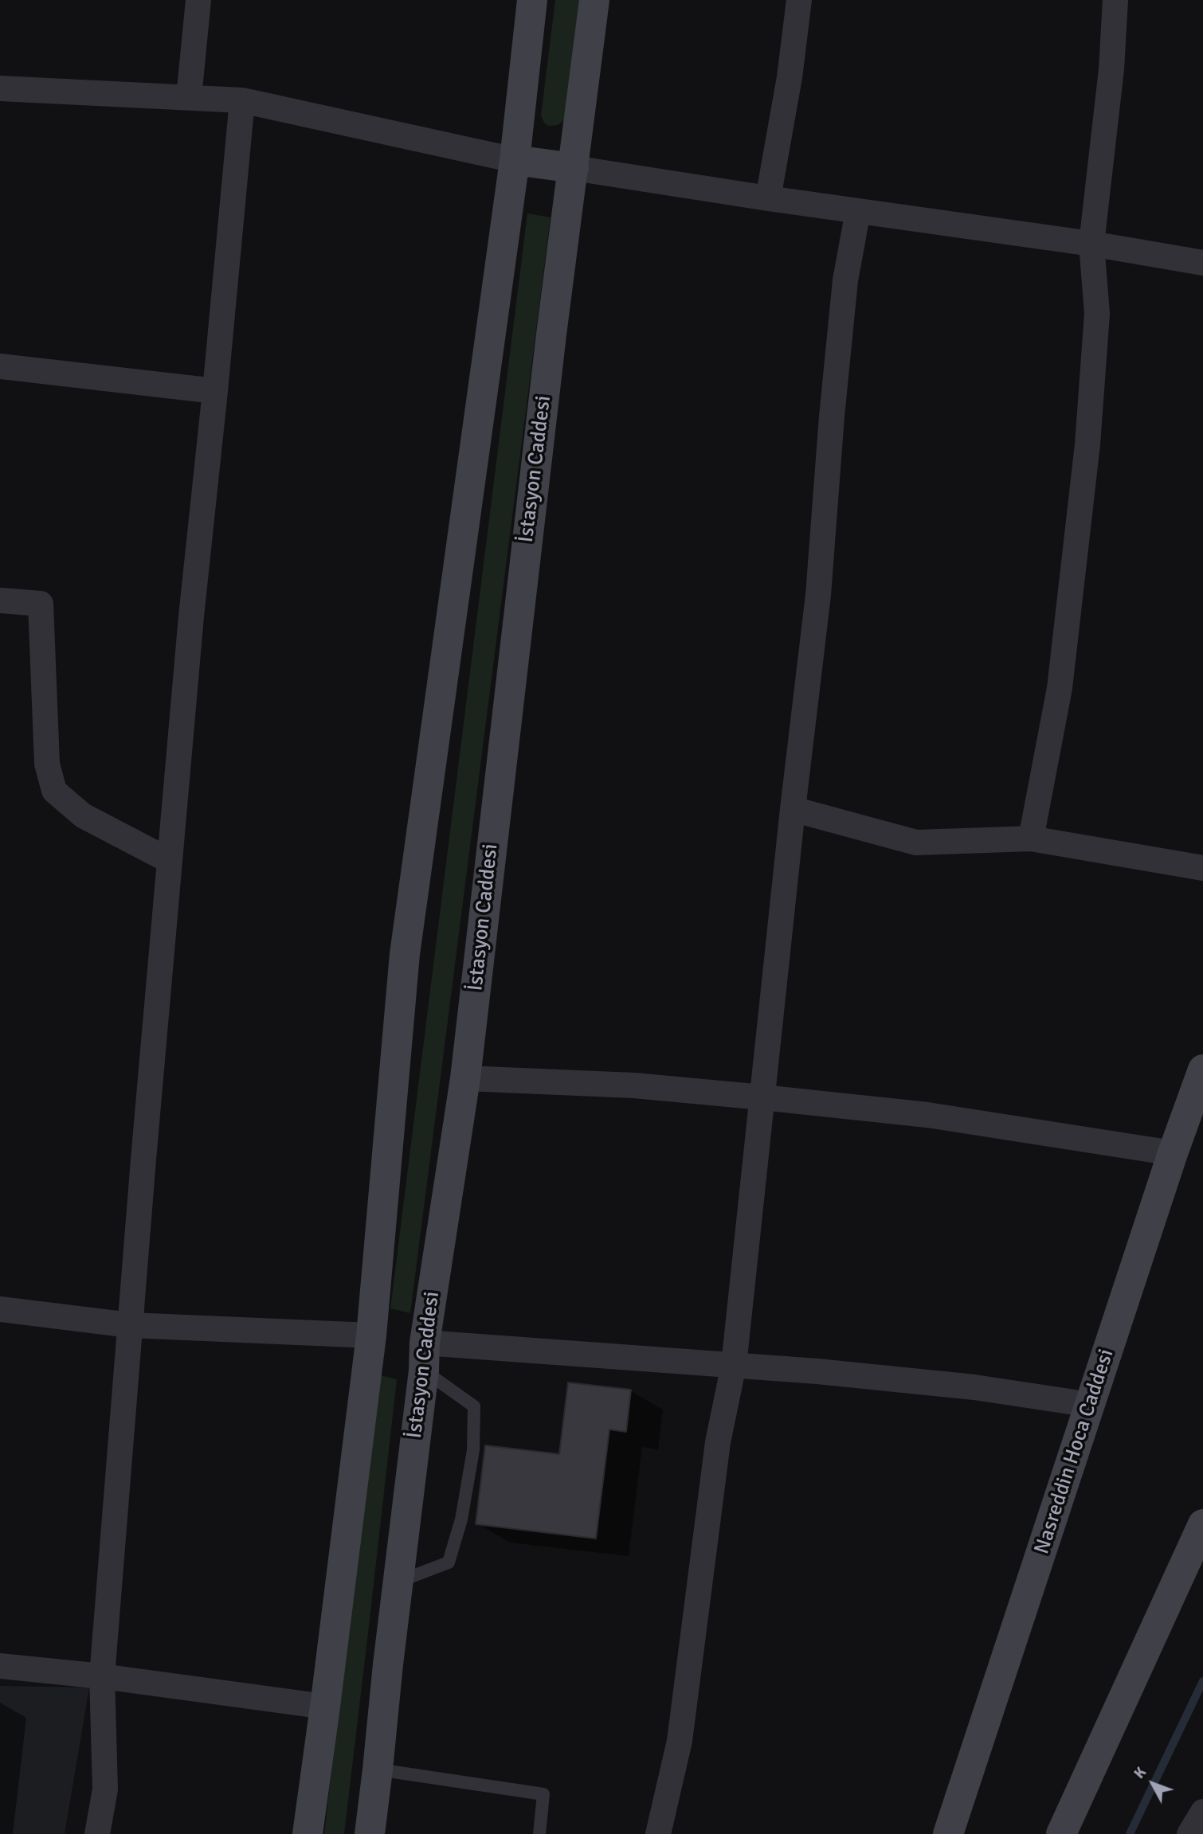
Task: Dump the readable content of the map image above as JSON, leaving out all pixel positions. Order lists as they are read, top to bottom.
{
  "streets": {
    "main road": ["İstasyon Caddesi", "Nasreddin Hoca Caddesi"]
  },
  "north": "top left"
}
